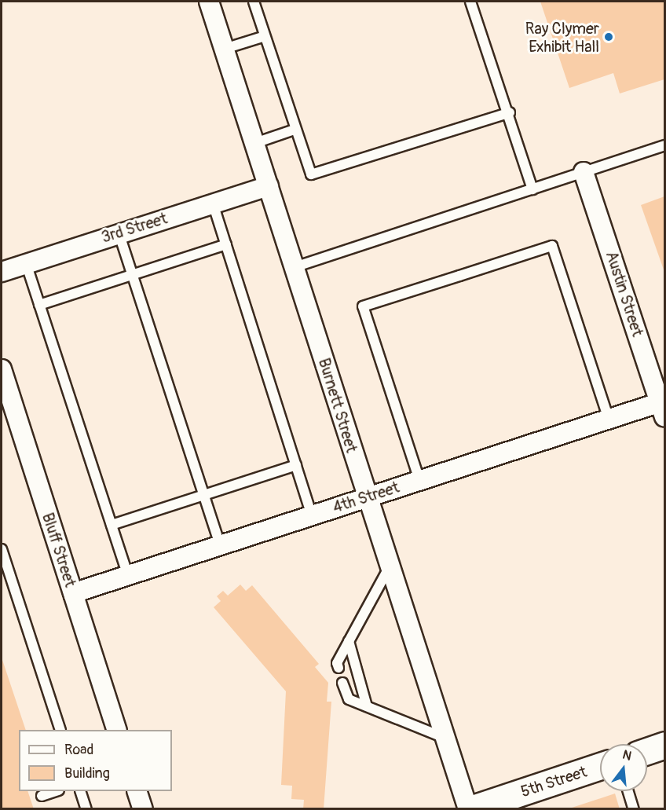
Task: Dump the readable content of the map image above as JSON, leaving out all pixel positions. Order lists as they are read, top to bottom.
{
  "streets": {
    "main road": ["5th Street"],
    "street": [
      "3rd Street",
      "Austin Street",
      "Burnett Street",
      "4th Street",
      "Bluff Street"
    ]
  },
  "crossings": [
    ["3rd Street", "Burnett Street"],
    ["Austin Street", "4th Street"],
    ["Burnett Street", "4th Street"],
    ["Burnett Street", "5th Street"],
    ["4th Street", "Bluff Street"]
  ],
  "places": ["Ray Clymer Exhibit Hall"],
  "legend": ["Road", "Building"],
  "north": "top"
}
